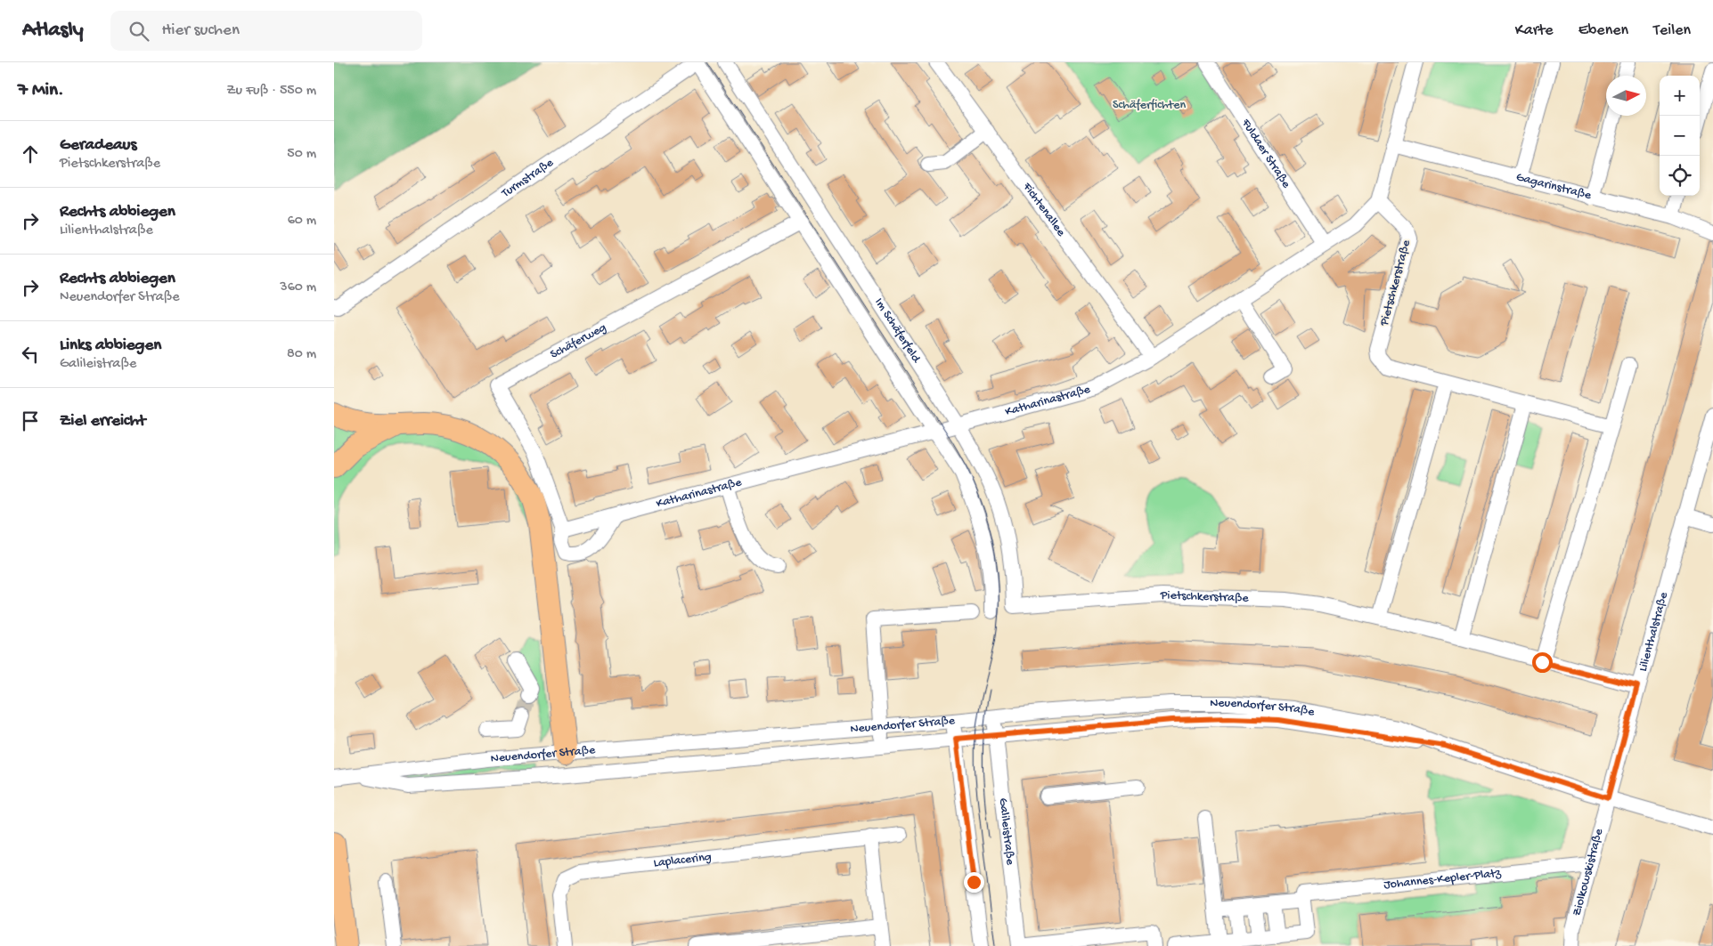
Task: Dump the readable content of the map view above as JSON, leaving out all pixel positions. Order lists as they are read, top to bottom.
{
  "streets": {
    "street": [
      "Fuldaer Straße",
      "Turmstraße",
      "Gagarinstraße",
      "Fichtenallee",
      "Pietschkerstraße",
      "Im Schäferfeld",
      "Schäferweg",
      "Katharinastraße",
      "Lilienthalstraße",
      "Neuendorfer Straße",
      "Galileistraße",
      "Laplacering",
      "Ziolkowskistraße",
      "Johannes-Kepler-Platz"
    ]
  },
  "crossings": [
    ["Fuldaer Straße", "Katharinastraße"],
    ["Turmstraße", "Im Schäferfeld"],
    ["Gagarinstraße", "Katharinastraße"],
    ["Fichtenallee", "Katharinastraße"],
    ["Pietschkerstraße", "Im Schäferfeld"],
    ["Pietschkerstraße", "Katharinastraße"],
    ["Pietschkerstraße", "Lilienthalstraße"],
    ["Im Schäferfeld", "Schäferweg"],
    ["Im Schäferfeld", "Katharinastraße"],
    ["Schäferweg", "Katharinastraße"],
    ["Lilienthalstraße", "Neuendorfer Straße"],
    ["Lilienthalstraße", "Ziolkowskistraße"],
    ["Neuendorfer Straße", "Galileistraße"],
    ["Neuendorfer Straße", "Ziolkowskistraße"],
    ["Ziolkowskistraße", "Johannes-Kepler-Platz"]
  ],
  "parks": ["Schäferfichten"],
  "north": "right",
  "page": {
    "header": "Atlasly",
    "search": "Hier suchen",
    "nav": ["Karte", "Ebenen", "Teilen"],
    "heading": ["7 Min.", "Zu Fuß · 550 m"],
    "map_buttons": ["+", "−"],
    "list": [
      ["Geradeaus", "Pietschkerstraße", "50 m"],
      ["Rechts abbiegen", "Lilienthalstraße", "60 m"],
      ["Rechts abbiegen", "Neuendorfer Straße", "360 m"],
      ["Links abbiegen", "Galileistraße", "80 m"],
      "Ziel erreicht"
    ]
  }
}
